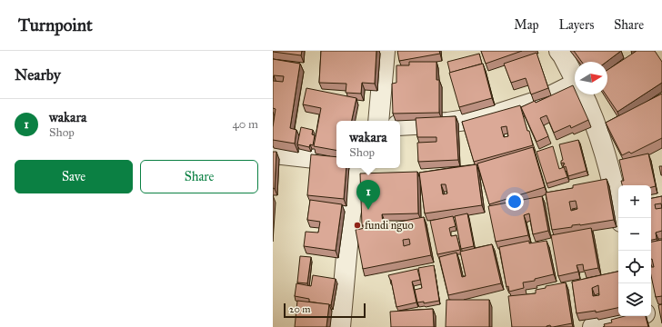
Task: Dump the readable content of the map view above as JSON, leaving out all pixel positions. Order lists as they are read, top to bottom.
{
  "places": ["fundi nguo"],
  "scale_bar": "20 m",
  "north": "right",
  "page": {
    "header": "Turnpoint",
    "nav": ["Map", "Layers", "Share"],
    "heading": "Nearby",
    "list": [
      {
        "mark": "1",
        "name": "wakara",
        "note": "Shop",
        "value": "40 m"
      }
    ],
    "popup": ["wakara", "Shop"],
    "buttons": ["Save", "Share"],
    "pins": "1",
    "map_buttons": ["+", "−"],
    "scale": "20 m"
  }
}
